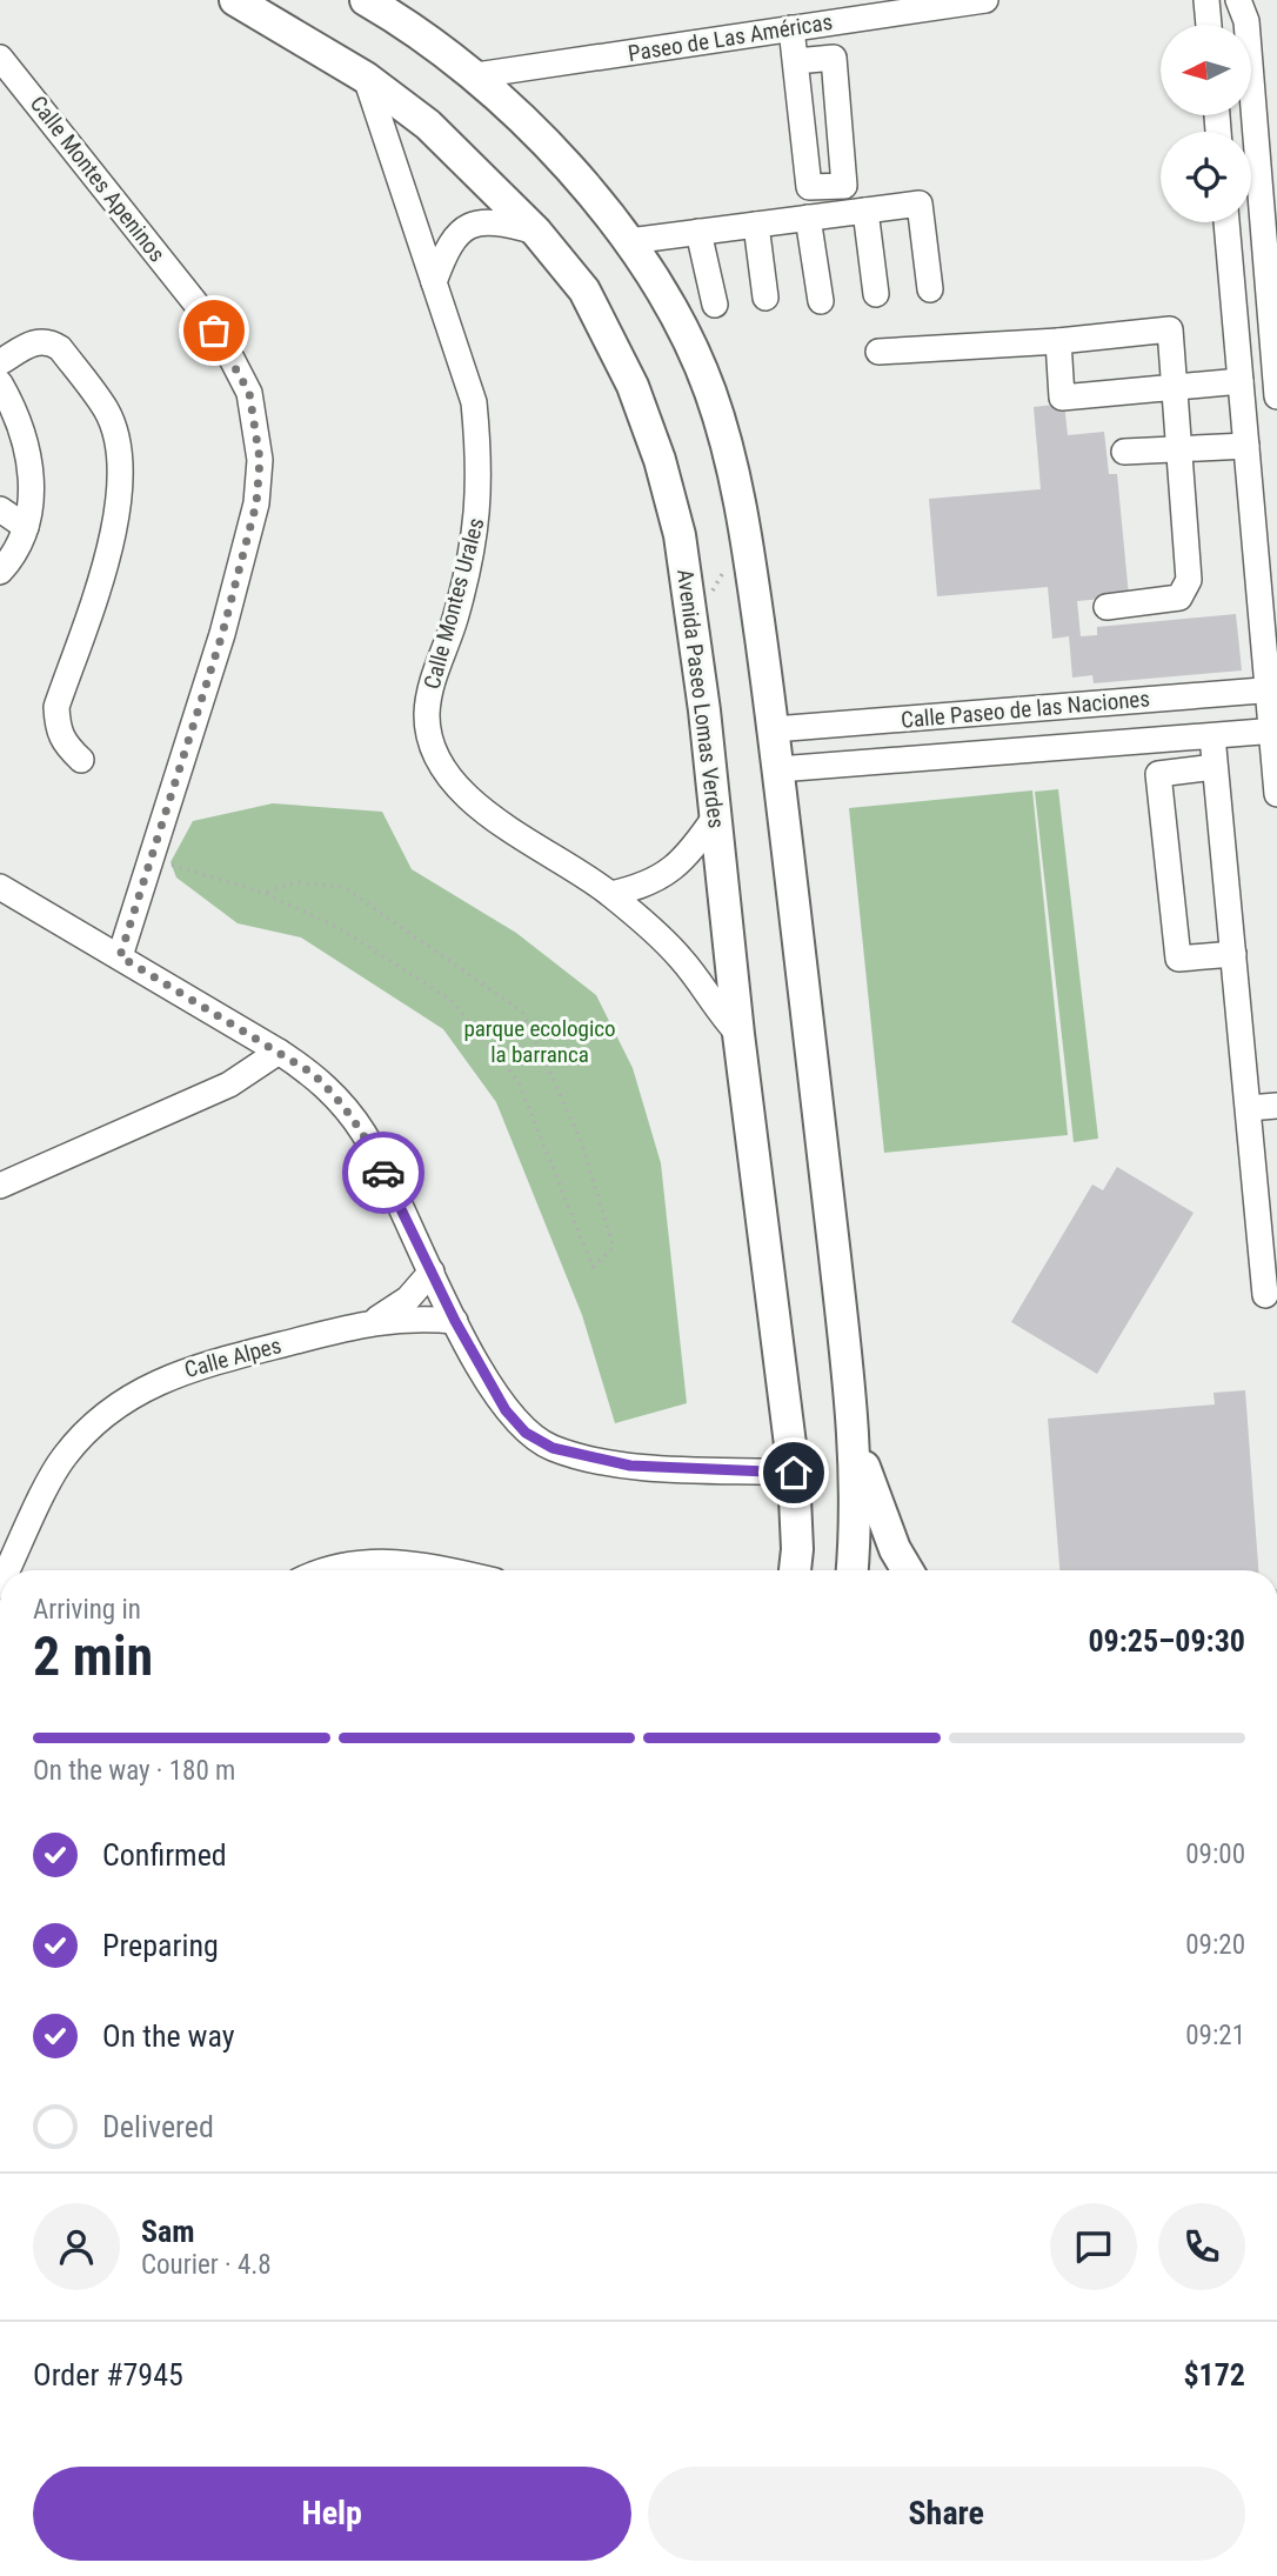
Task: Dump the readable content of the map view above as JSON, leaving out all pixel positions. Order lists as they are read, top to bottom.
{
  "streets": {
    "main road": ["Avenida Paseo Lomas Verdes"],
    "street": [
      "Paseo de Las Américas",
      "Calle Montes Apeninos",
      "Calle Montes Urales",
      "Calle Paseo de las Naciones",
      "Calle Alpes"
    ]
  },
  "crossings": [
    ["Calle Montes Urales", "Avenida Paseo Lomas Verdes"]
  ],
  "parks": ["parque ecologico la barranca"],
  "north": "left",
  "page": {
    "heading": ["2 min", "Arriving in", "09:25–09:30"],
    "panel": [
      "Sam",
      "Courier · 4.8",
      "Order #7945",
      "$172"
    ],
    "bar": "On the way · 180 m",
    "list": [
      ["Confirmed", "09:00"],
      ["Preparing", "09:20"],
      ["On the way", "09:21"],
      "Delivered"
    ],
    "buttons": ["Help", "Share"]
  }
}
